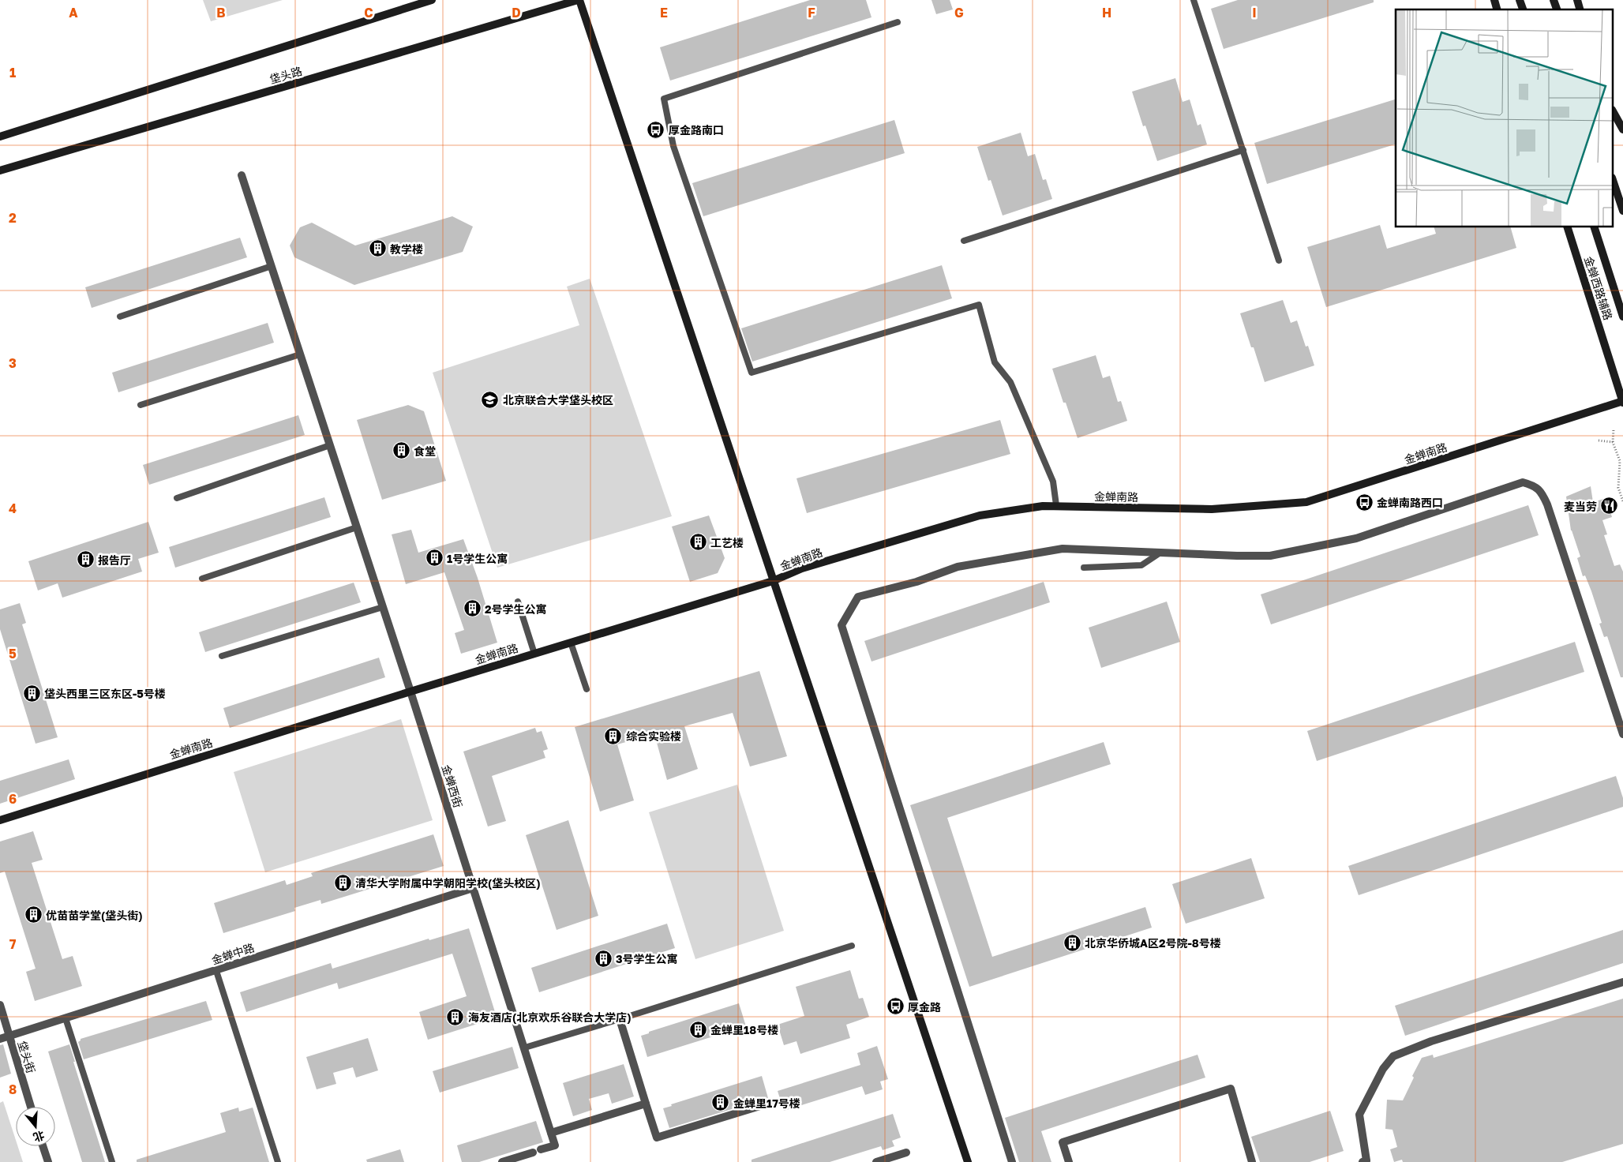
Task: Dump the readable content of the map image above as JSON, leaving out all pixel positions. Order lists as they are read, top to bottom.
{
  "streets": {
    "street": [
      "垡头路",
      "金蝉西路辅路",
      "金蝉南路",
      "金蝉西街",
      "金蝉中路",
      "垡头街"
    ]
  },
  "crossings": [
    ["金蝉西路辅路", "金蝉南路"],
    ["金蝉南路", "金蝉西街"],
    ["金蝉西街", "金蝉中路"],
    ["金蝉中路", "垡头街"]
  ],
  "places": {
    "bus stop": ["厚金路南口", "金蝉南路西口", "厚金路"],
    "building": [
      "教学楼",
      "食堂",
      "工艺楼",
      "1号学生公寓",
      "报告厅",
      "2号学生公寓",
      "垡头西里三区东区-5号楼",
      "综合实验楼",
      "清华大学附属中学朝阳学校(垡头校区)",
      "优苗苗学堂(垡头街)",
      "北京华侨城A区2号院-8号楼",
      "3号学生公寓",
      "海友酒店(北京欢乐谷联合大学店)",
      "金蝉里18号楼",
      "金蝉里17号楼"
    ],
    "school or university": ["北京联合大学垡头校区"],
    "restaurant": ["麦当劳"]
  },
  "north": "bottom",
  "grid": {
    "columns": [
      "A",
      "B",
      "C",
      "D",
      "E",
      "F",
      "G",
      "H",
      "I"
    ],
    "rows": [
      "1",
      "2",
      "3",
      "4",
      "5",
      "6",
      "7",
      "8"
    ]
  }
}
